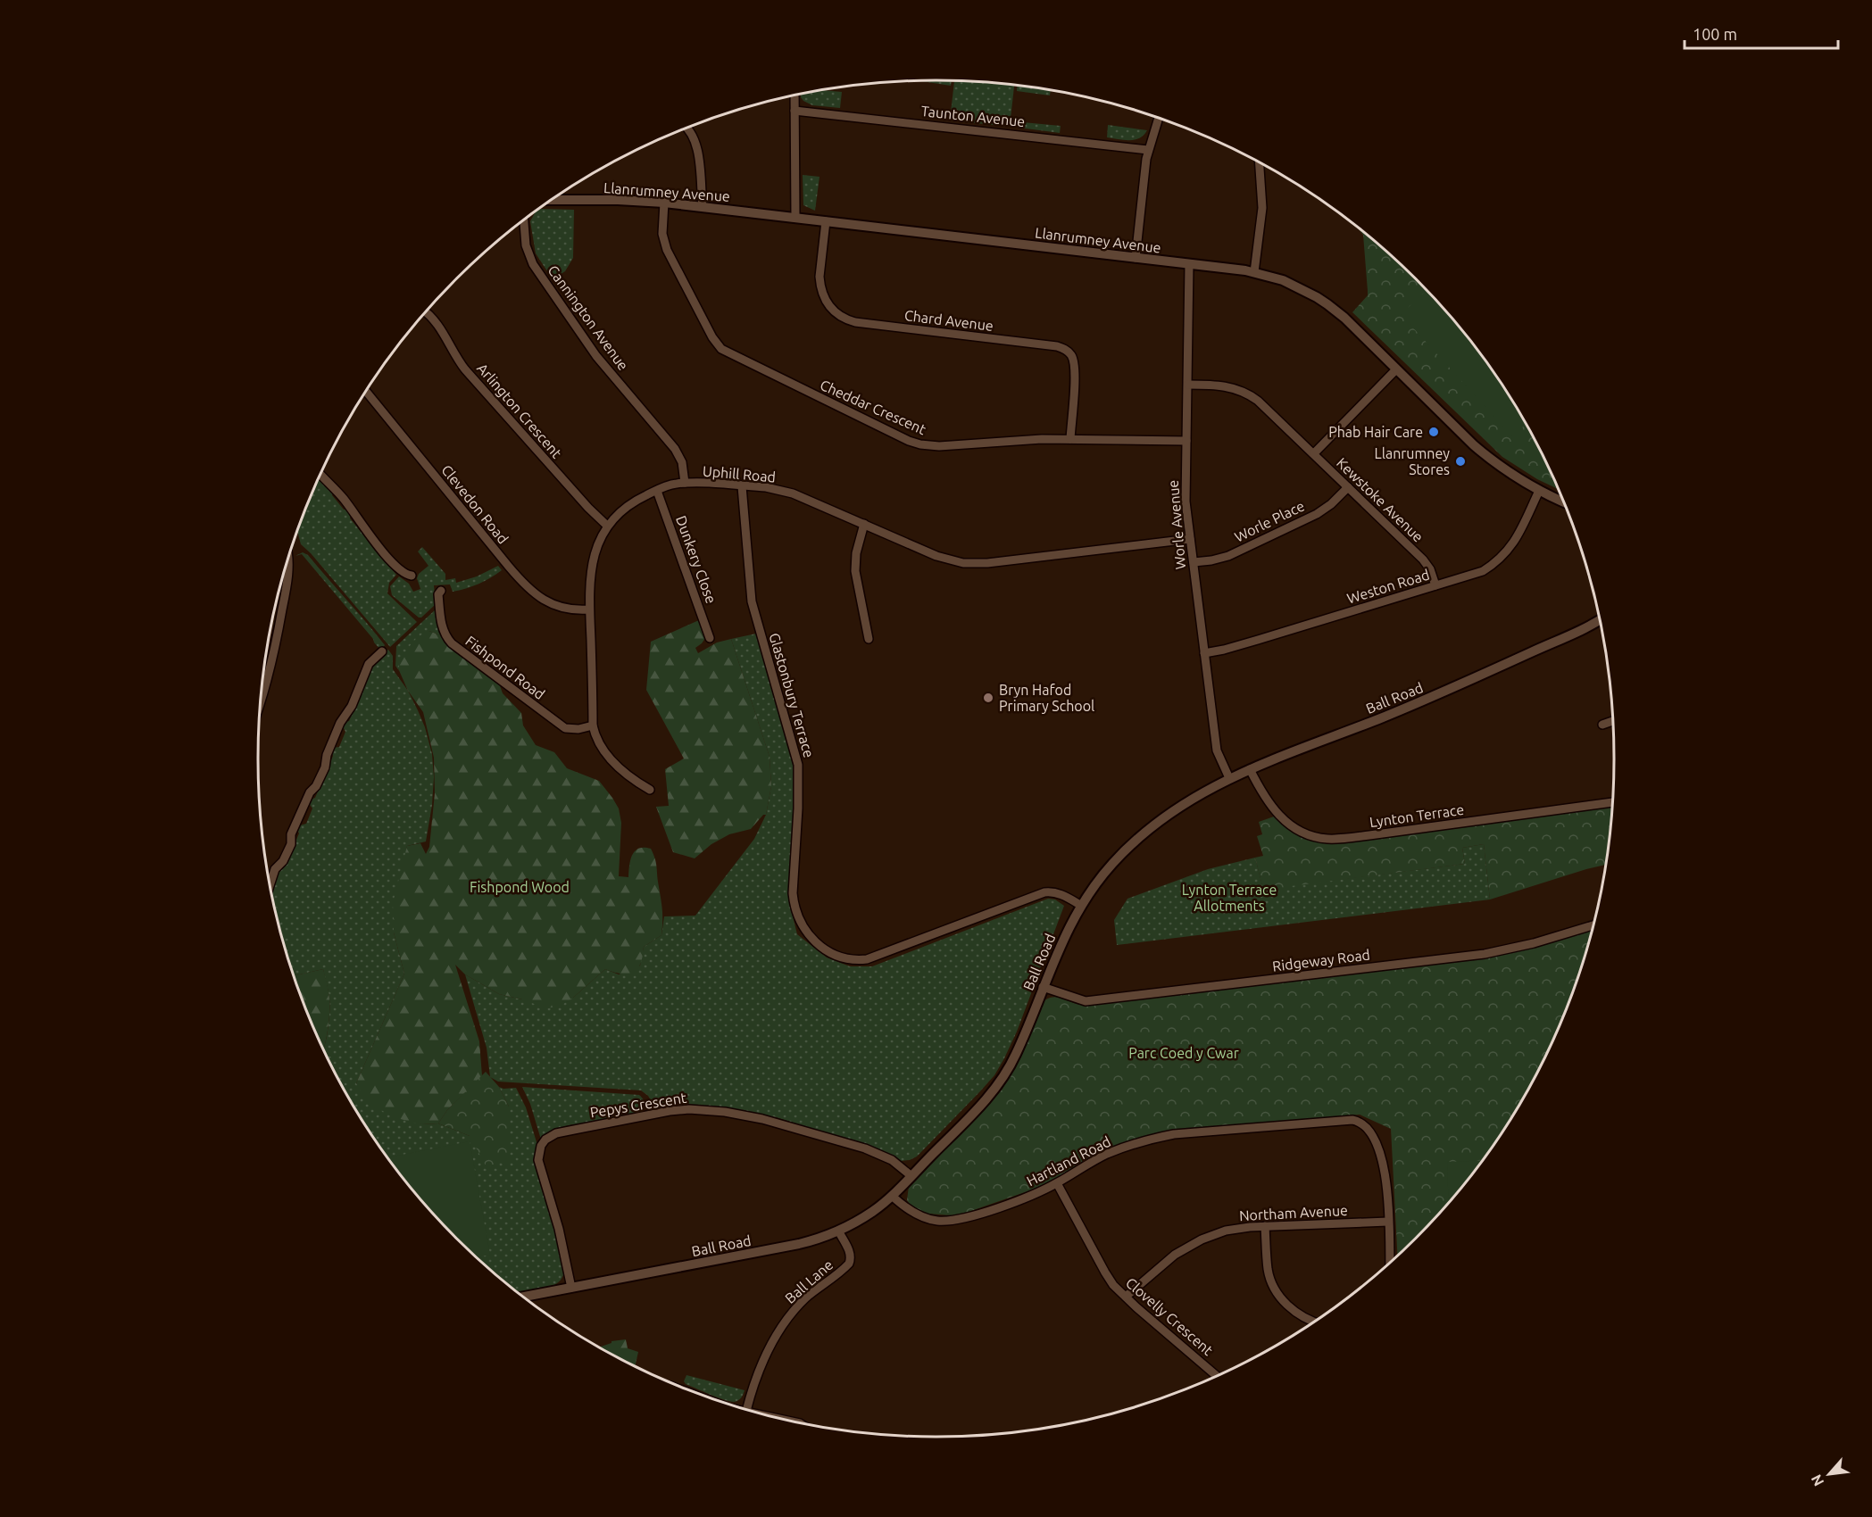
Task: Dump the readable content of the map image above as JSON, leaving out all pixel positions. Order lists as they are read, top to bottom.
{
  "streets": {
    "street": [
      "Taunton Avenue",
      "Llanrumney Avenue",
      "Cannington Avenue",
      "Chard Avenue",
      "Cheddar Crescent",
      "Arlington Crescent",
      "Uphill Road",
      "Kewstoke Avenue",
      "Clevedon Road",
      "Worle Place",
      "Worle Avenue",
      "Dunkery Close",
      "Weston Road",
      "Fishpond Road",
      "Glastonbury Terrace",
      "Ball Road",
      "Lynton Terrace",
      "Ridgeway Road",
      "Pepys Crescent",
      "Hartland Road",
      "Northam Avenue",
      "Ball Lane",
      "Clovelly Crescent"
    ]
  },
  "crossings": [
    ["Llanrumney Avenue", "Chard Avenue"],
    ["Llanrumney Avenue", "Cheddar Crescent"],
    ["Llanrumney Avenue", "Worle Avenue"],
    ["Llanrumney Avenue", "Weston Road"],
    ["Cannington Avenue", "Uphill Road"],
    ["Chard Avenue", "Cheddar Crescent"],
    ["Cheddar Crescent", "Worle Avenue"],
    ["Arlington Crescent", "Uphill Road"],
    ["Uphill Road", "Clevedon Road"],
    ["Uphill Road", "Worle Avenue"],
    ["Uphill Road", "Dunkery Close"],
    ["Uphill Road", "Fishpond Road"],
    ["Uphill Road", "Glastonbury Terrace"],
    ["Kewstoke Avenue", "Worle Place"],
    ["Kewstoke Avenue", "Worle Avenue"],
    ["Kewstoke Avenue", "Weston Road"],
    ["Worle Place", "Worle Avenue"],
    ["Worle Avenue", "Weston Road"],
    ["Worle Avenue", "Ball Road"],
    ["Glastonbury Terrace", "Ball Road"],
    ["Ball Road", "Lynton Terrace"],
    ["Ball Road", "Ridgeway Road"],
    ["Ball Road", "Pepys Crescent"],
    ["Ball Road", "Hartland Road"],
    ["Ball Road", "Ball Lane"],
    ["Hartland Road", "Northam Avenue"],
    ["Hartland Road", "Clovelly Crescent"],
    ["Northam Avenue", "Clovelly Crescent"]
  ],
  "parks": ["Fishpond Wood", "Lynton Terrace Allotments", "Parc Coed y Cwar"],
  "places": ["Phab Hair Care", "Llanrumney Stores", "Bryn Hafod Primary School"],
  "scale_bar": "100 m",
  "north": "bottom left"
}
